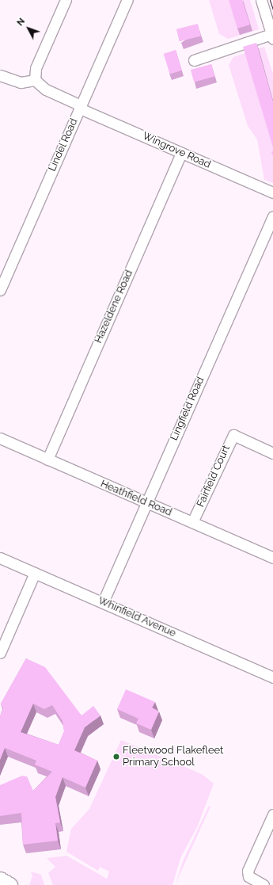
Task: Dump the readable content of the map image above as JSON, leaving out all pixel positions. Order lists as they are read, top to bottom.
{
  "streets": {
    "street": [
      "Lindel Road",
      "Wingrove Road",
      "Hazeldene Road",
      "Lingfield Road",
      "Fairfield Court",
      "Heathfield Road",
      "Whinfield Avenue"
    ]
  },
  "crossings": [
    ["Lindel Road", "Wingrove Road"],
    ["Wingrove Road", "Hazeldene Road"],
    ["Hazeldene Road", "Heathfield Road"],
    ["Lingfield Road", "Heathfield Road"],
    ["Lingfield Road", "Whinfield Avenue"],
    ["Fairfield Court", "Heathfield Road"]
  ],
  "places": ["Fleetwood Flakefleet Primary School"],
  "north": "top left"
}
